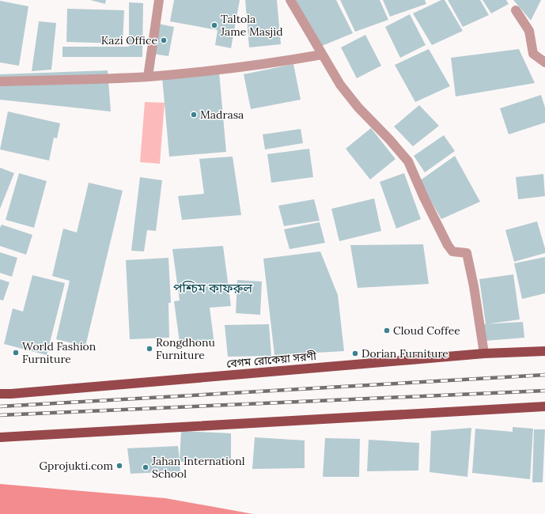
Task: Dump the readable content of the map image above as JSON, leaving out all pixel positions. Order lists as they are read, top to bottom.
{
  "streets": {
    "main road": ["বেগম রোকেয়া সরণী"]
  },
  "districts": ["পশ্চিম কাফরুল"],
  "places": [
    "Taltola Jame Masjid",
    "Kazi Office",
    "Madrasa",
    "Cloud Coffee",
    "Rongdhonu Furniture",
    "World Fashion Furniture",
    "Dorian Furniture",
    "Gprojukti.com",
    "Jahan Internationl School"
  ]
}
